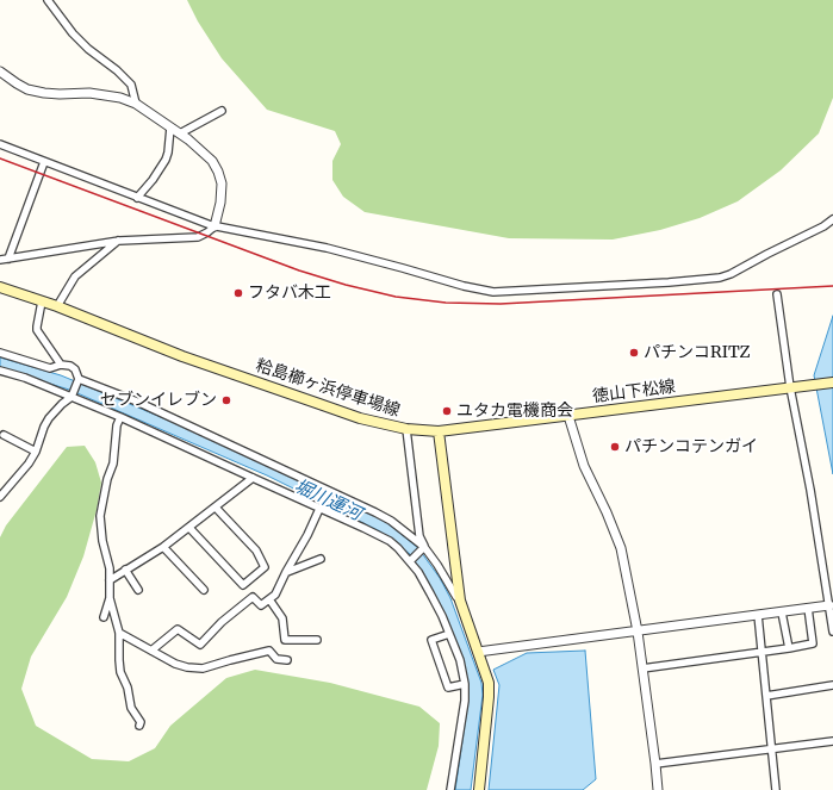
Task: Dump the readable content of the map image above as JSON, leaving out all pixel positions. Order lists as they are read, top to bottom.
{
  "streets": {
    "main road": ["粭島櫛ヶ浜停車場線", "徳山下松線"]
  },
  "crossings": [
    ["粭島櫛ヶ浜停車場線", "徳山下松線"]
  ],
  "water": ["堀川運河"],
  "places": [
    "フタバ木工",
    "パチンコRITZ",
    "セブンイレブン",
    "ユタカ電機商会",
    "パチンコテンガイ"
  ]
}
